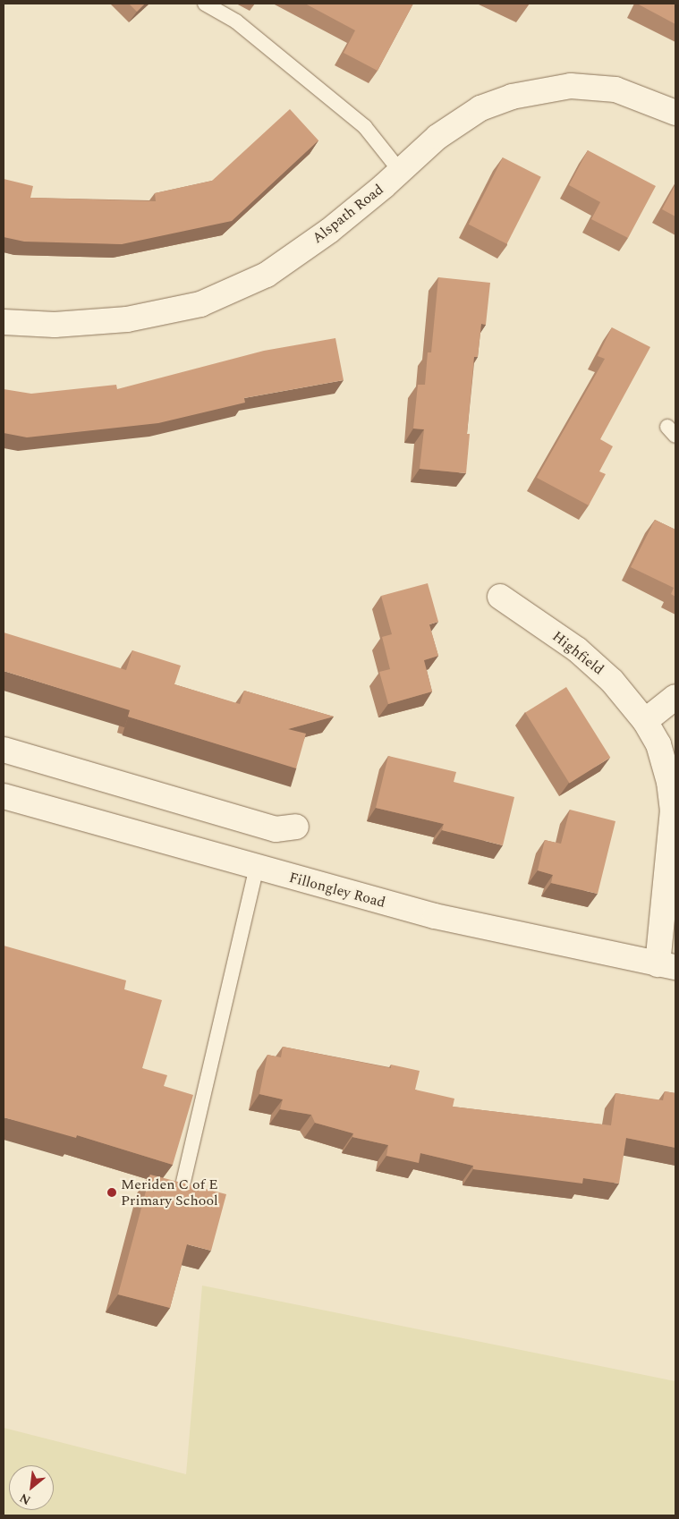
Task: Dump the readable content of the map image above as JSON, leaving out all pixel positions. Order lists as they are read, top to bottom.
{
  "streets": {
    "street": ["Alspath Road", "Highfield", "Fillongley Road"]
  },
  "crossings": [
    ["Highfield", "Fillongley Road"]
  ],
  "places": ["Meriden C of E Primary School"],
  "north": "bottom left"
}
